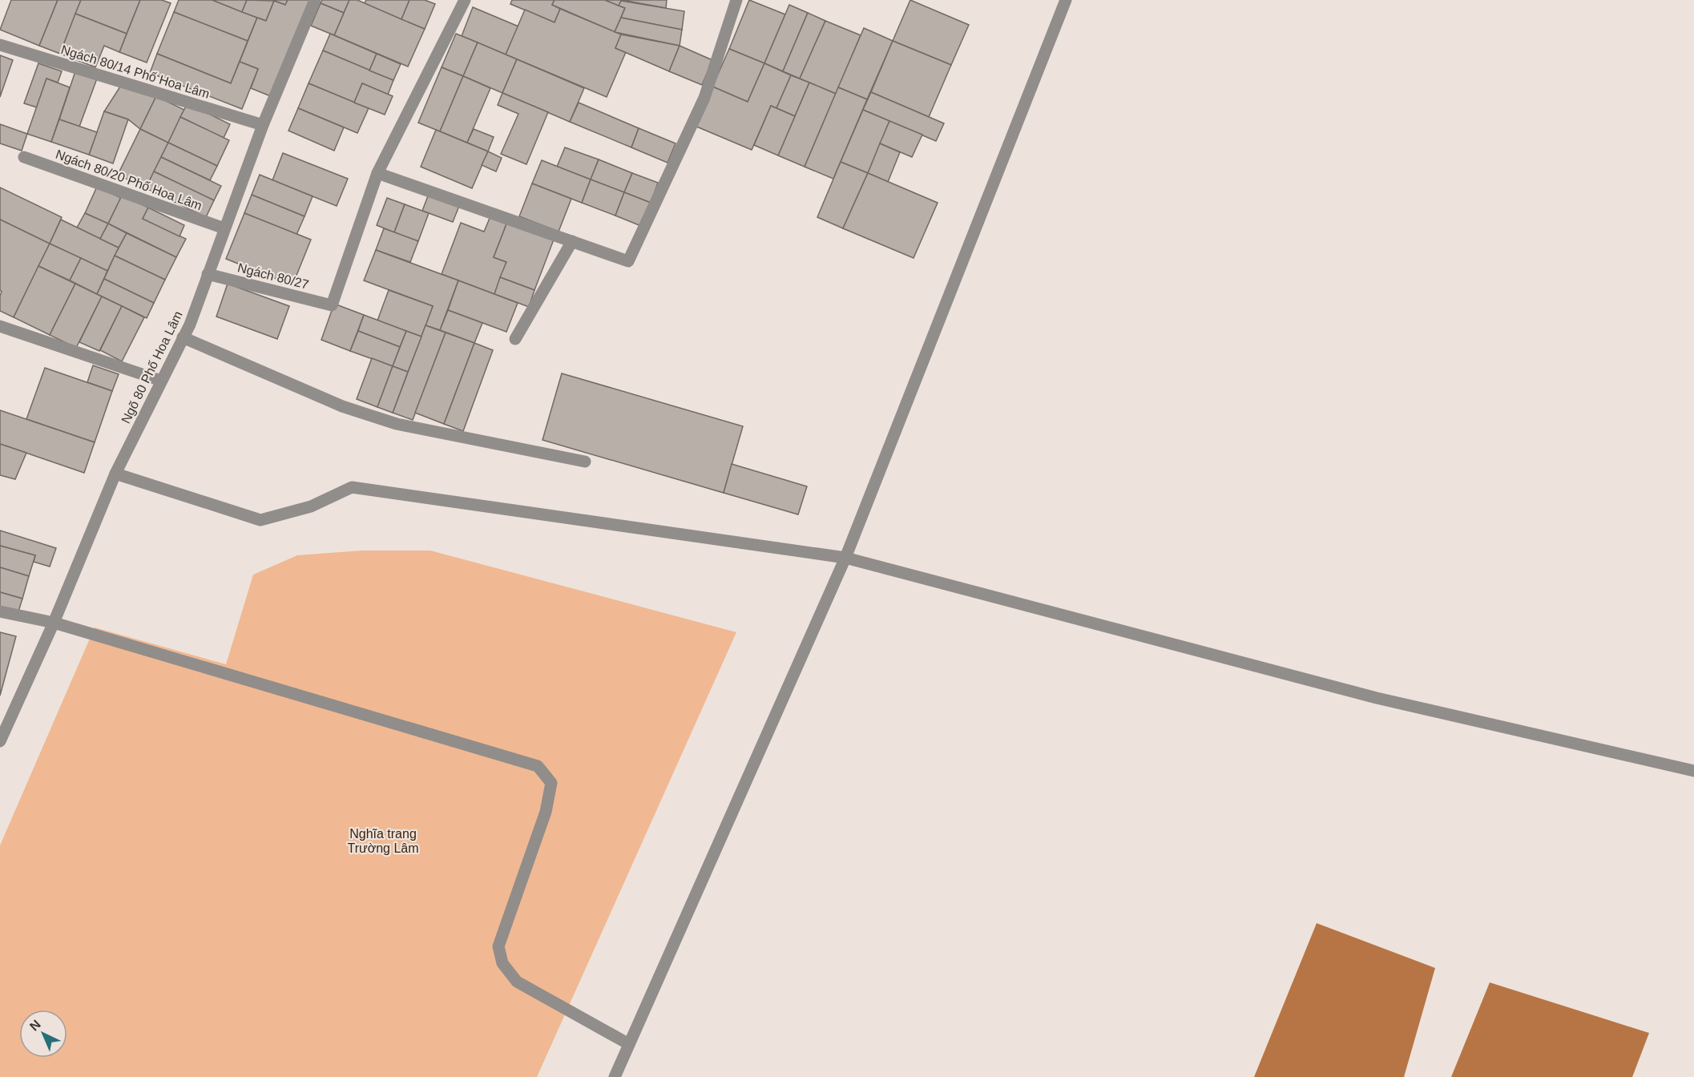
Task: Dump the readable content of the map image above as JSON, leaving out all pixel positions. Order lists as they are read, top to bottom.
{
  "streets": {
    "street": [
      "Ngách 80/14 Phố Hoa Lâm",
      "Ngách 80/20 Phố Hoa Lâm",
      "Ngách 80/27",
      "Ngõ 80 Phố Hoa Lâm"
    ]
  },
  "crossings": [
    ["Ngách 80/14 Phố Hoa Lâm", "Ngõ 80 Phố Hoa Lâm"],
    ["Ngách 80/20 Phố Hoa Lâm", "Ngõ 80 Phố Hoa Lâm"],
    ["Ngách 80/27", "Ngõ 80 Phố Hoa Lâm"]
  ],
  "parks": ["Nghĩa trang Trường Lâm"],
  "north": "top left"
}
